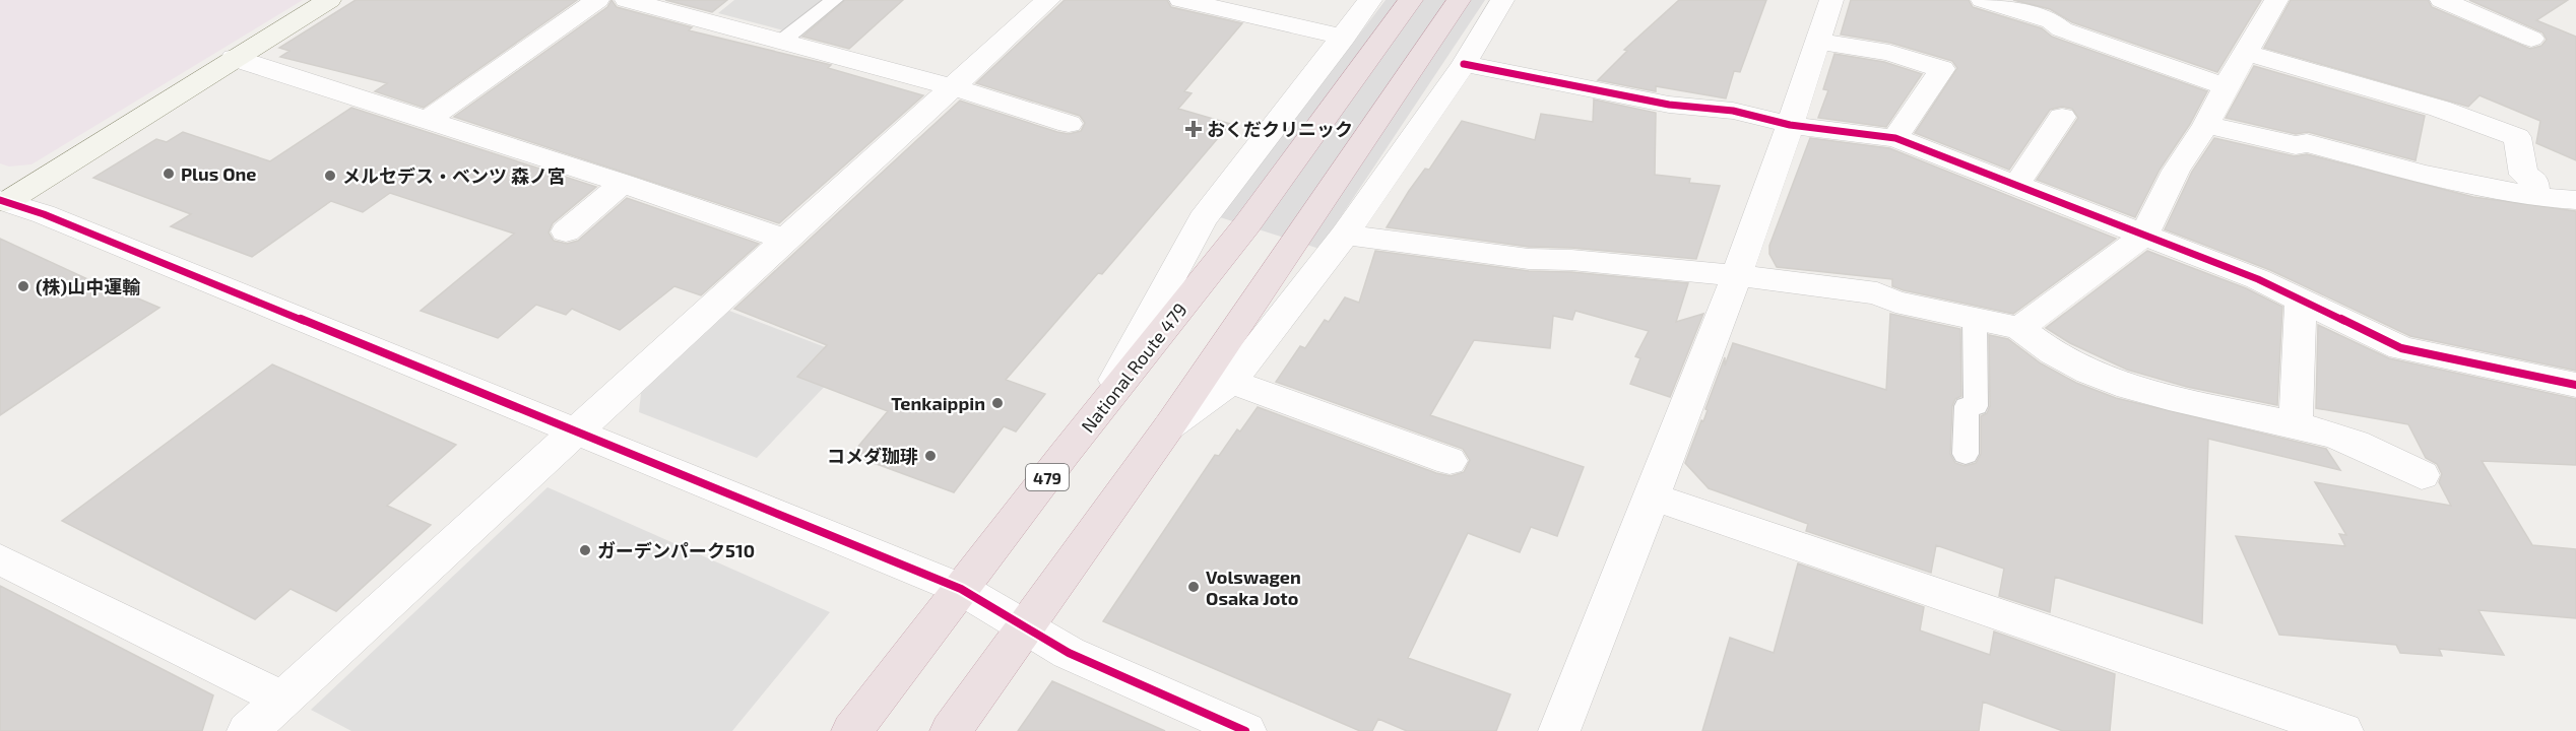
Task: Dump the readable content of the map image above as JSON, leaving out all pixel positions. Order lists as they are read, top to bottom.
{
  "streets": {
    "highway": ["National Route 479", "479"]
  },
  "places": {
    "health": ["おくだクリニック"],
    "other": [
      "Plus One",
      "メルセデス・ベンツ 森ノ宮",
      "(株)山中運輸",
      "Tenkaippin",
      "コメダ珈琲",
      "ガーデンパーク510",
      "Volswagen Osaka Joto"
    ]
  }
}
